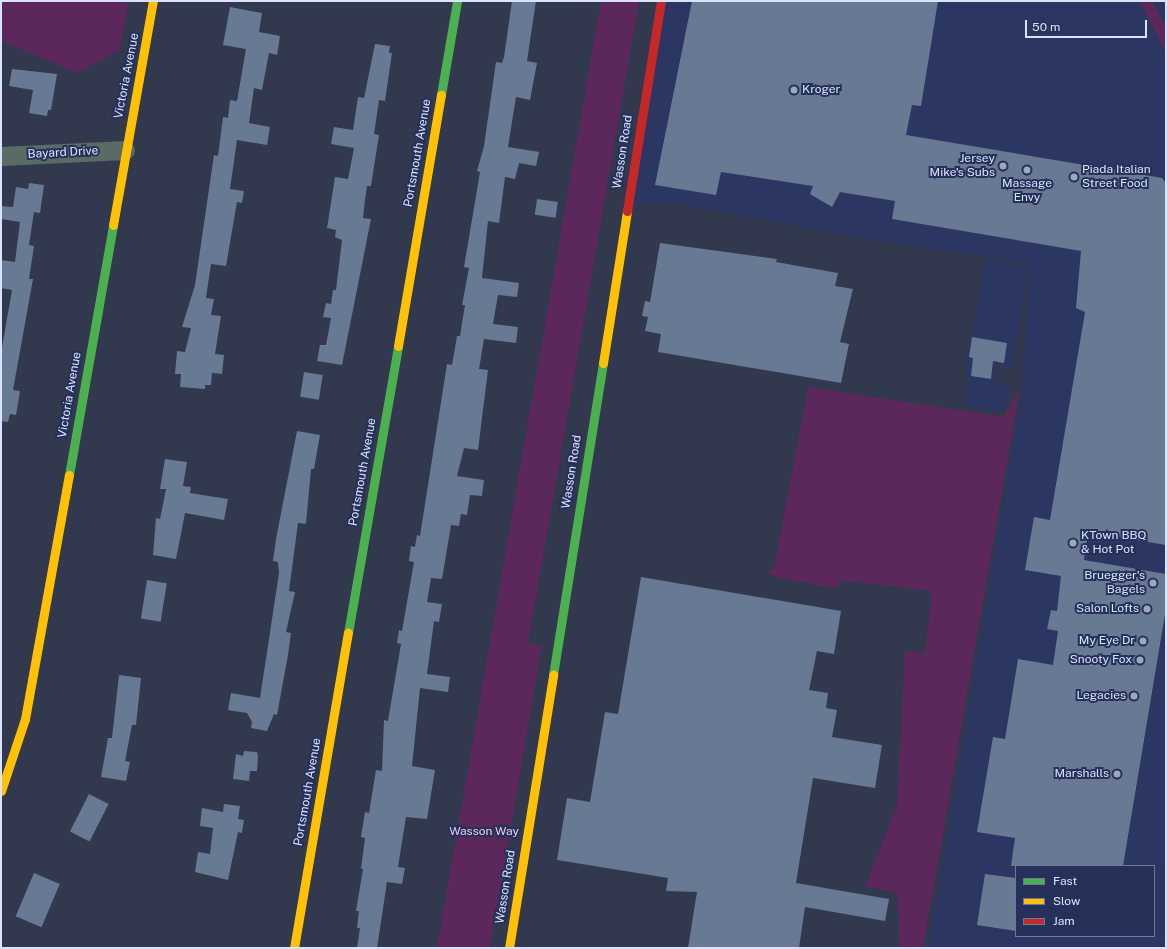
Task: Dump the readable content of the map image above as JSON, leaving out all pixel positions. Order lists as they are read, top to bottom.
{
  "streets": {
    "street": [
      "Victoria Avenue",
      "Wasson Road",
      "Bayard Drive",
      "Portsmouth Avenue"
    ]
  },
  "crossings": [
    ["Victoria Avenue", "Bayard Drive"]
  ],
  "parks": ["Wasson Way"],
  "places": [
    "Kroger",
    "Jersey Mike's Subs",
    "Massage Envy",
    "Piada Italian Street Food",
    "KTown BBQ & Hot Pot",
    "Bruegger's Bagels",
    "Salon Lofts",
    "My Eye Dr",
    "Snooty Fox",
    "Legacies",
    "Marshalls"
  ],
  "legend": ["Fast", "Slow", "Jam"],
  "scale_bar": "50 m"
}
